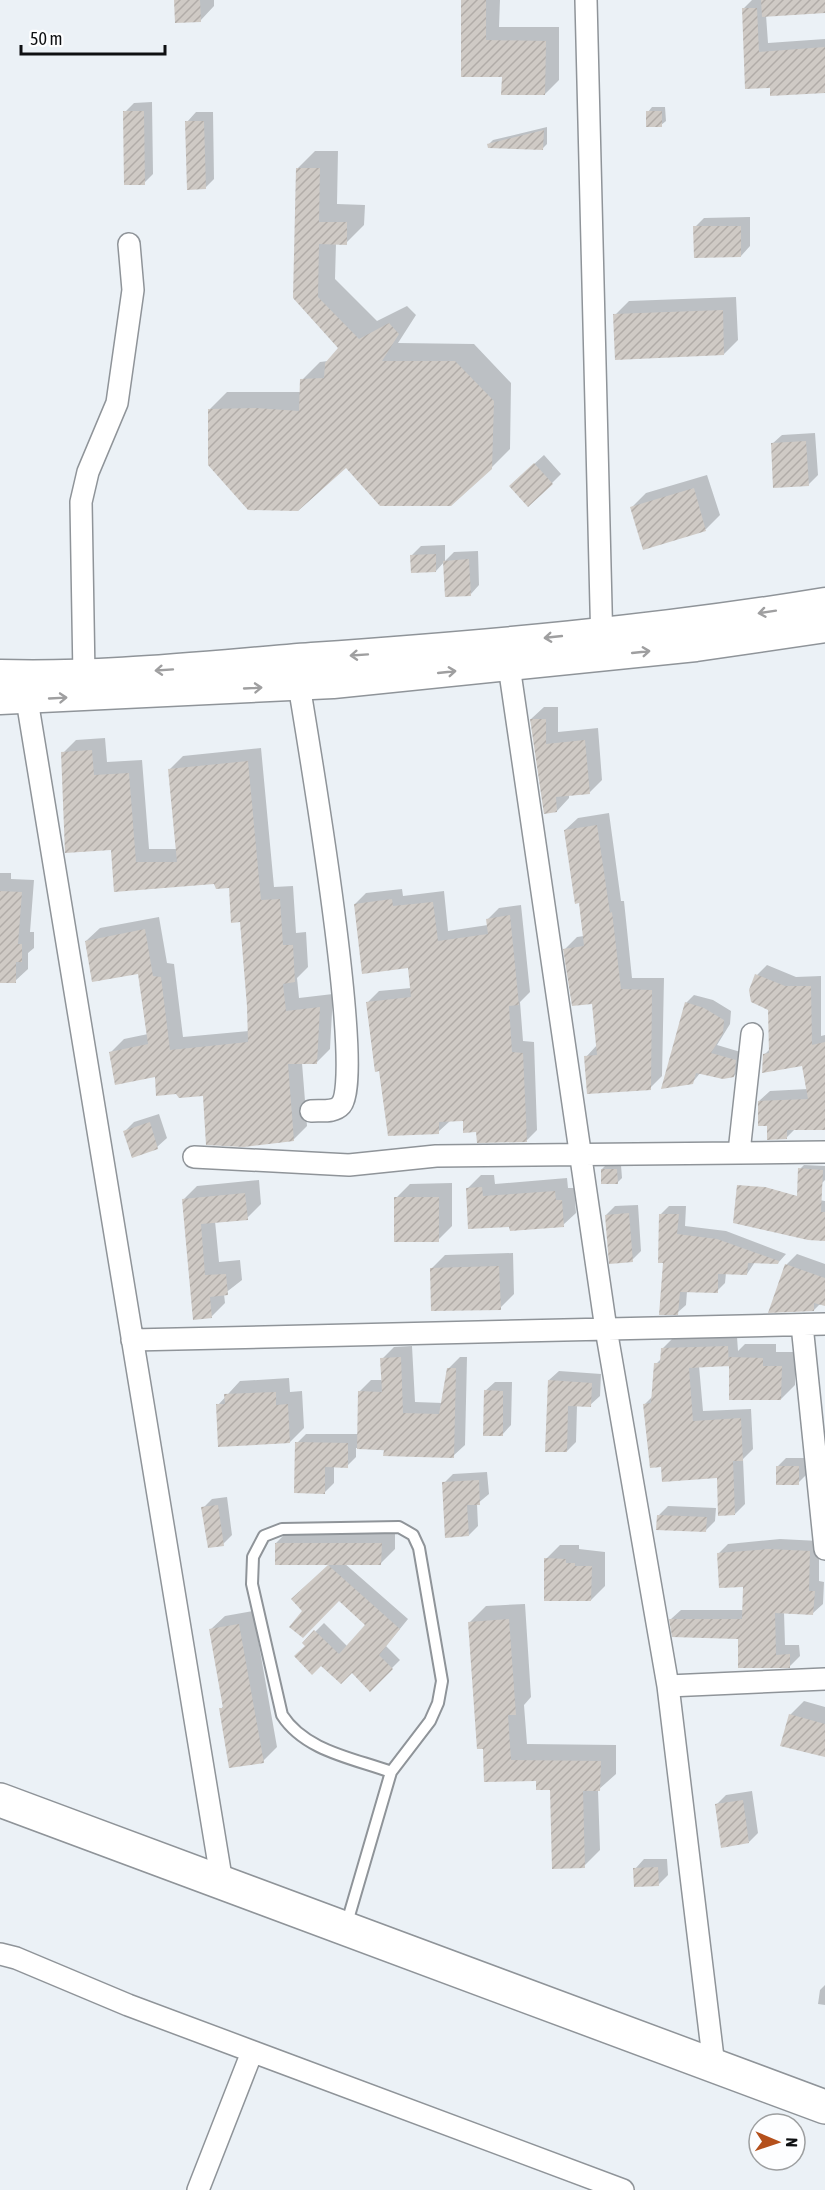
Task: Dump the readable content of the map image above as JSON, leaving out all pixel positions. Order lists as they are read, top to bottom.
{
  "scale_bar": "50 m",
  "north": "right"
}
